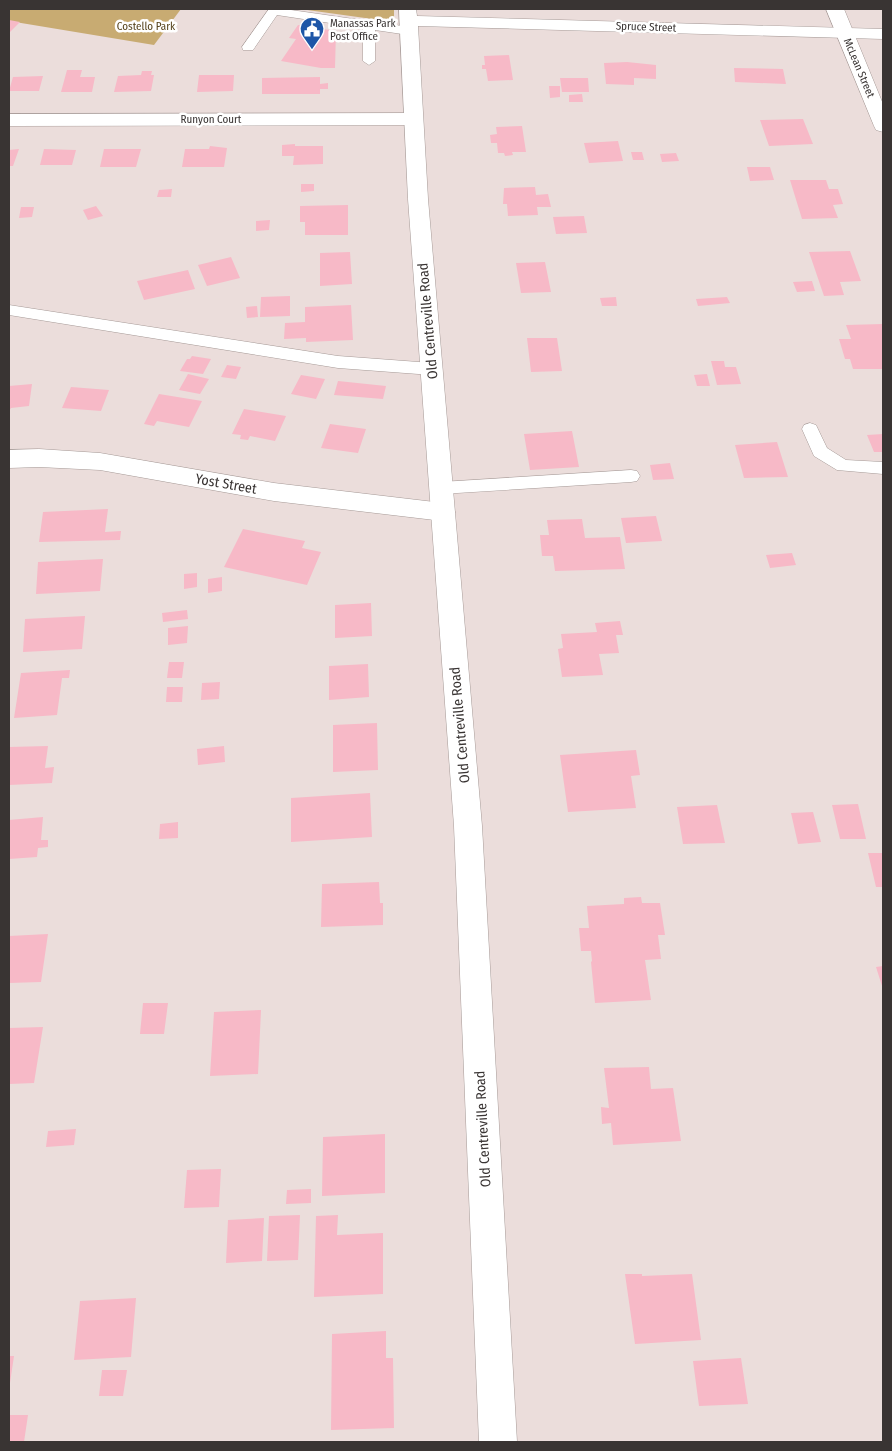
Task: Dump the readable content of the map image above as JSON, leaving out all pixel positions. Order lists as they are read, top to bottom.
{
  "streets": {
    "street": [
      "Spruce Street",
      "McLean Street",
      "Runyon Court",
      "Old Centreville Road",
      "Yost Street"
    ]
  },
  "crossings": [
    ["Spruce Street", "McLean Street"],
    ["Spruce Street", "Old Centreville Road"],
    ["Runyon Court", "Old Centreville Road"],
    ["Old Centreville Road", "Yost Street"]
  ],
  "parks": ["Costello Park"],
  "places": {
    "public building": ["Manassas Park Post Office"]
  }
}
